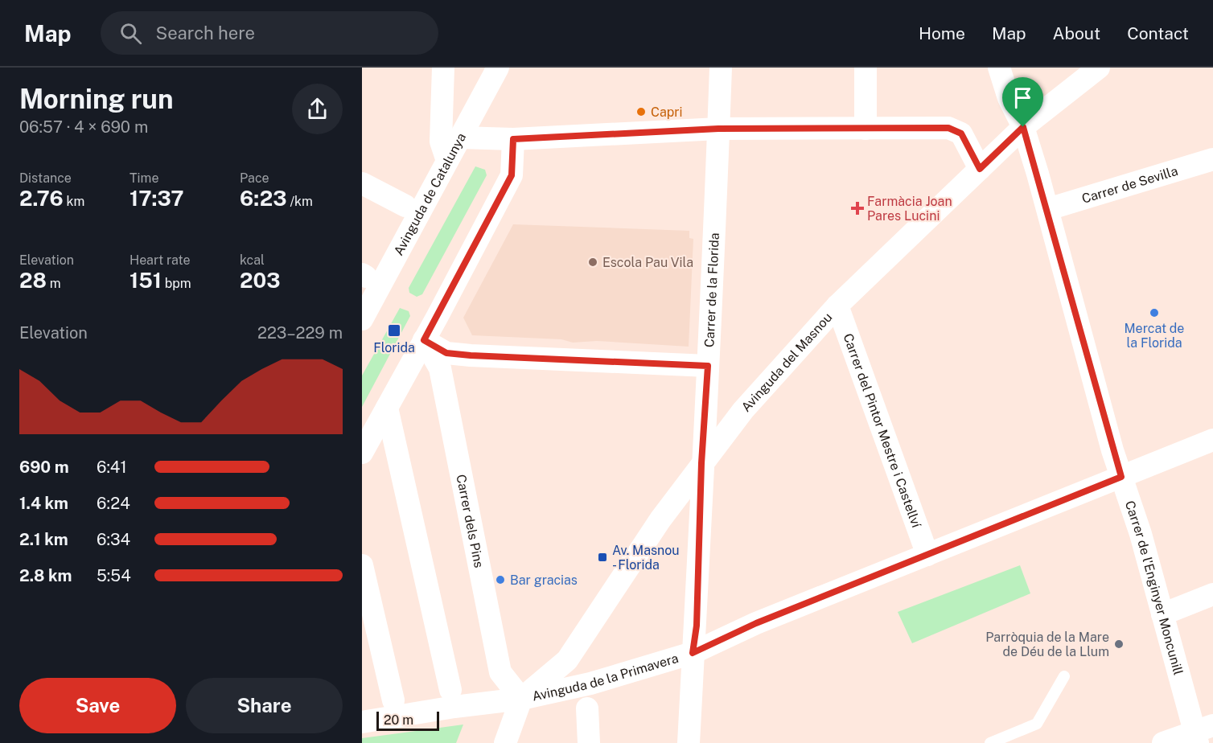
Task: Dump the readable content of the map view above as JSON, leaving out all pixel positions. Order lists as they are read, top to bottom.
{
  "streets": {
    "street": [
      "Carrer de Sevilla",
      "Avinguda de Catalunya",
      "Carrer de la Florida",
      "Avinguda del Masnou",
      "Carrer del Pintor Mestre i Castellví",
      "Carrer dels Pins",
      "Carrer de l'Enginyer Moncunill",
      "Avinguda de la Primavera"
    ]
  },
  "crossings": [
    ["Carrer de Sevilla", "Carrer de l'Enginyer Moncunill"],
    ["Carrer de la Florida", "Avinguda del Masnou"],
    ["Carrer de la Florida", "Avinguda de la Primavera"],
    ["Avinguda del Masnou", "Carrer del Pintor Mestre i Castellví"],
    ["Avinguda del Masnou", "Carrer dels Pins"],
    ["Avinguda del Masnou", "Carrer de l'Enginyer Moncunill"],
    ["Avinguda del Masnou", "Avinguda de la Primavera"],
    ["Carrer del Pintor Mestre i Castellví", "Avinguda de la Primavera"],
    ["Carrer dels Pins", "Avinguda de la Primavera"],
    ["Carrer de l'Enginyer Moncunill", "Avinguda de la Primavera"]
  ],
  "places": {
    "other": [
      "Capri",
      "Escola Pau Vila",
      "Mercat de la Florida",
      "Bar gracias",
      "Parròquia de la Mare de Déu de la Llum"
    ],
    "health": ["Farmàcia Joan Pares Lucini"],
    "transit": ["Florida", "Av. Masnou - Florida"]
  },
  "scale_bar": "20 m",
  "page": {
    "header": "Map",
    "search": "Search here",
    "nav": [
      "Home",
      "Map",
      "About",
      "Contact"
    ],
    "heading": ["Morning run", "06:57 · 4 × 690 m"],
    "stats": [
      ["Distance", "2.76 km"],
      ["Time", "17:37"],
      ["Pace", "6:23 /km"],
      ["Elevation", "28 m"],
      ["Heart rate", "151 bpm"],
      ["kcal", "203"]
    ],
    "chart": ["Elevation", "223–229 m"],
    "list": [
      {
        "name": "690 m",
        "note": "6:41"
      },
      {
        "name": "1.4 km",
        "note": "6:24"
      },
      {
        "name": "2.1 km",
        "note": "6:34"
      },
      {
        "name": "2.8 km",
        "note": "5:54"
      }
    ],
    "buttons": ["Save", "Share"],
    "scale": "20 m"
  }
}
